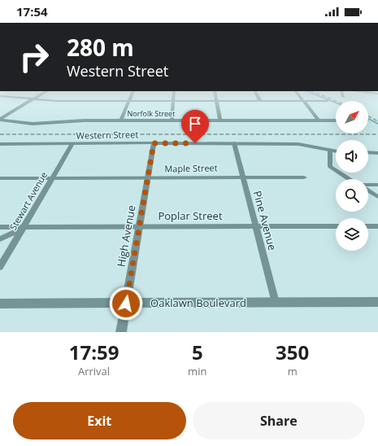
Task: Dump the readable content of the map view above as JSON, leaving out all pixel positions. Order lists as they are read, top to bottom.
{
  "streets": {
    "street": [
      "Norfolk Street",
      "Western Street",
      "Maple Street",
      "Stewart Avenue",
      "Poplar Street",
      "Pine Avenue",
      "High Avenue",
      "Oaklawn Boulevard"
    ]
  },
  "crossings": [
    ["Western Street", "Stewart Avenue"],
    ["Western Street", "Pine Avenue"],
    ["Western Street", "High Avenue"],
    ["Maple Street", "Stewart Avenue"],
    ["Maple Street", "Pine Avenue"],
    ["Maple Street", "High Avenue"],
    ["Stewart Avenue", "Poplar Street"],
    ["Poplar Street", "Pine Avenue"],
    ["Poplar Street", "High Avenue"],
    ["Pine Avenue", "Oaklawn Boulevard"],
    ["High Avenue", "Oaklawn Boulevard"]
  ],
  "north": "top right",
  "page": {
    "status": "17:54",
    "turn": ["280 m", "Western Street"],
    "eta": [
      "17:59",
      "Arrival",
      "5",
      "min",
      "350",
      "m"
    ],
    "buttons": ["Exit", "Share"]
  }
}
